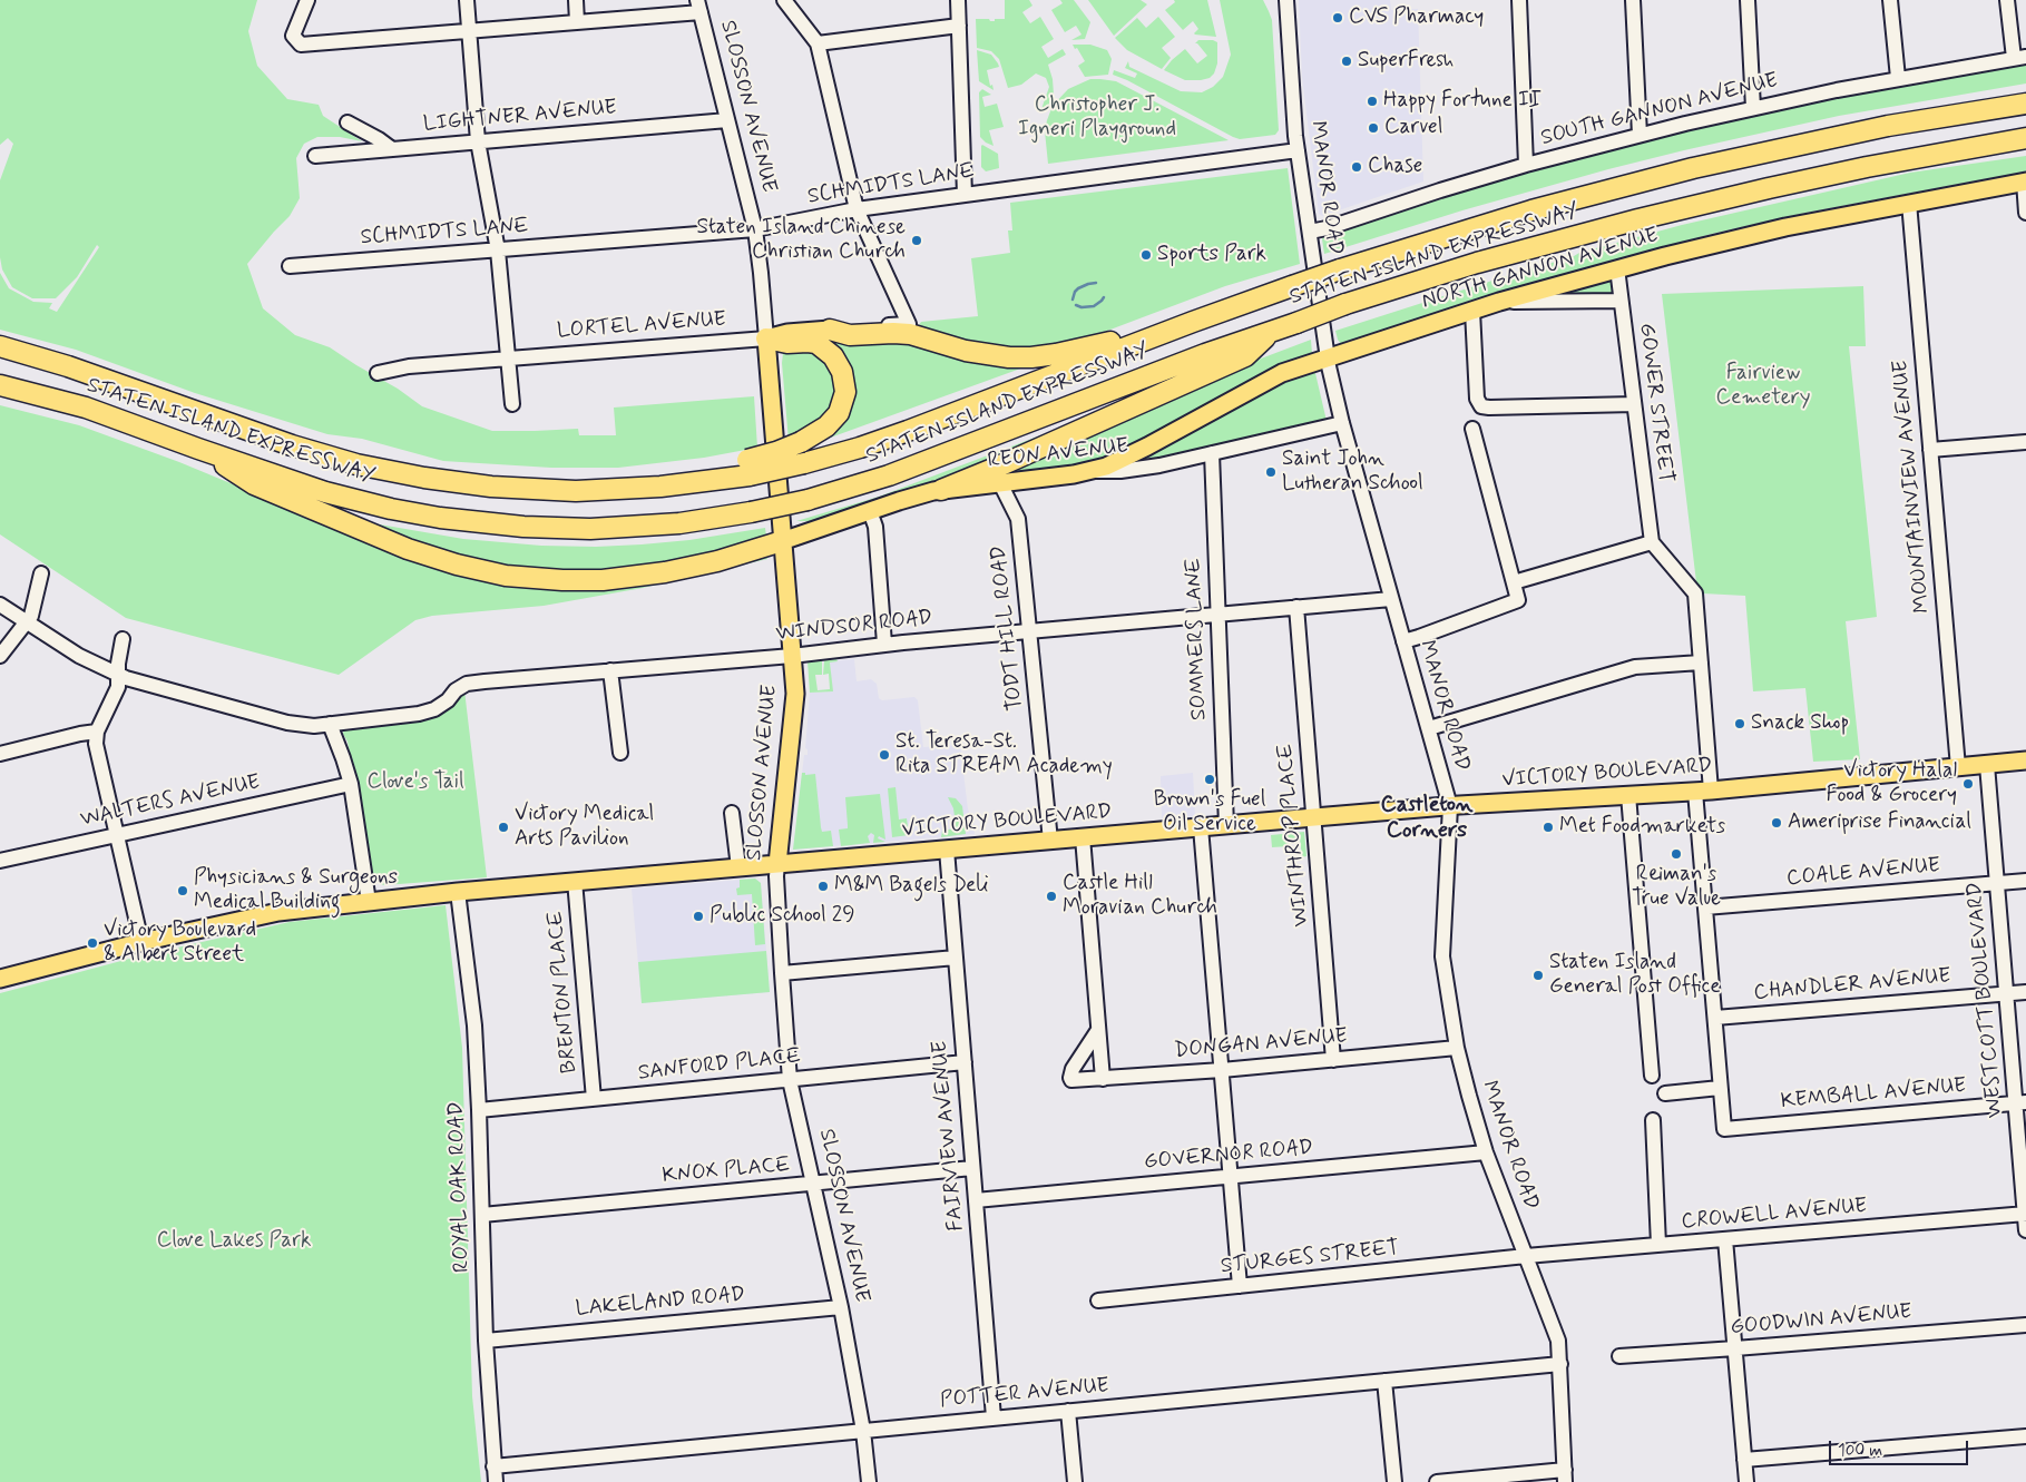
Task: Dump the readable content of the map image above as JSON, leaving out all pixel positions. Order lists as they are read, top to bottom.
{
  "streets": {
    "highway": ["STATEN ISLAND EXPRESSWAY"],
    "main road": [
      "SLOSSON AVENUE",
      "NORTH GANNON AVENUE",
      "LORTEL AVENUE",
      "REON AVENUE",
      "VICTORY BOULEVARD"
    ],
    "street": [
      "SOUTH GANNON AVENUE",
      "LIGHTNER AVENUE",
      "SCHMIDTS LANE",
      "MANOR ROAD",
      "GOWER STREET",
      "MOUNTAINVIEW AVENUE",
      "WINDSOR ROAD",
      "TODT HILL ROAD",
      "SOMMERS LANE",
      "WALTERS AVENUE",
      "WINTHROP PLACE",
      "COALE AVENUE",
      "CHANDLER AVENUE",
      "BRENTON PLACE",
      "WESTCOTT BOULEVARD",
      "DONGAN AVENUE",
      "SANFORD PLACE",
      "KEMBALL AVENUE",
      "FAIRVIEW AVENUE",
      "GOVERNOR ROAD",
      "KNOX PLACE",
      "ROYAL OAK ROAD",
      "CROWELL AVENUE",
      "STURGES STREET",
      "LAKELAND ROAD",
      "GOODWIN AVENUE",
      "POTTER AVENUE"
    ]
  },
  "crossings": [
    ["SLOSSON AVENUE", "LIGHTNER AVENUE"],
    ["SLOSSON AVENUE", "SCHMIDTS LANE"],
    ["SLOSSON AVENUE", "LORTEL AVENUE"],
    ["SLOSSON AVENUE", "REON AVENUE"],
    ["SLOSSON AVENUE", "WINDSOR ROAD"],
    ["SLOSSON AVENUE", "VICTORY BOULEVARD"],
    ["SLOSSON AVENUE", "SANFORD PLACE"],
    ["SLOSSON AVENUE", "KNOX PLACE"],
    ["SLOSSON AVENUE", "LAKELAND ROAD"],
    ["SLOSSON AVENUE", "POTTER AVENUE"],
    ["SOUTH GANNON AVENUE", "MANOR ROAD"],
    ["SCHMIDTS LANE", "MANOR ROAD"],
    ["SCHMIDTS LANE", "LORTEL AVENUE"],
    ["MANOR ROAD", "NORTH GANNON AVENUE"],
    ["MANOR ROAD", "REON AVENUE"],
    ["MANOR ROAD", "WINDSOR ROAD"],
    ["MANOR ROAD", "VICTORY BOULEVARD"],
    ["MANOR ROAD", "DONGAN AVENUE"],
    ["MANOR ROAD", "GOVERNOR ROAD"],
    ["MANOR ROAD", "CROWELL AVENUE"],
    ["MANOR ROAD", "STURGES STREET"],
    ["MANOR ROAD", "POTTER AVENUE"],
    ["NORTH GANNON AVENUE", "GOWER STREET"],
    ["NORTH GANNON AVENUE", "REON AVENUE"],
    ["NORTH GANNON AVENUE", "MOUNTAINVIEW AVENUE"],
    ["REON AVENUE", "TODT HILL ROAD"],
    ["REON AVENUE", "SOMMERS LANE"],
    ["MOUNTAINVIEW AVENUE", "VICTORY BOULEVARD"],
    ["WINDSOR ROAD", "TODT HILL ROAD"],
    ["WINDSOR ROAD", "SOMMERS LANE"],
    ["WINDSOR ROAD", "WINTHROP PLACE"],
    ["TODT HILL ROAD", "VICTORY BOULEVARD"],
    ["SOMMERS LANE", "VICTORY BOULEVARD"],
    ["VICTORY BOULEVARD", "WINTHROP PLACE"],
    ["VICTORY BOULEVARD", "BRENTON PLACE"],
    ["VICTORY BOULEVARD", "WESTCOTT BOULEVARD"],
    ["VICTORY BOULEVARD", "FAIRVIEW AVENUE"],
    ["VICTORY BOULEVARD", "ROYAL OAK ROAD"],
    ["WINTHROP PLACE", "DONGAN AVENUE"],
    ["COALE AVENUE", "WESTCOTT BOULEVARD"],
    ["CHANDLER AVENUE", "WESTCOTT BOULEVARD"],
    ["BRENTON PLACE", "SANFORD PLACE"],
    ["WESTCOTT BOULEVARD", "KEMBALL AVENUE"],
    ["WESTCOTT BOULEVARD", "CROWELL AVENUE"],
    ["SANFORD PLACE", "FAIRVIEW AVENUE"],
    ["SANFORD PLACE", "ROYAL OAK ROAD"],
    ["FAIRVIEW AVENUE", "GOVERNOR ROAD"],
    ["FAIRVIEW AVENUE", "KNOX PLACE"],
    ["FAIRVIEW AVENUE", "POTTER AVENUE"],
    ["KNOX PLACE", "ROYAL OAK ROAD"],
    ["ROYAL OAK ROAD", "LAKELAND ROAD"],
    ["ROYAL OAK ROAD", "POTTER AVENUE"],
    ["CROWELL AVENUE", "STURGES STREET"]
  ],
  "districts": ["Castleton Corners"],
  "parks": [
    "Christopher J. Igneri Playground",
    "Fairview Cemetery",
    "Clove's Tail",
    "Clove Lakes Park"
  ],
  "places": [
    "CVS Pharmacy",
    "SuperFresh",
    "Happy Fortune II",
    "Carvel",
    "Chase",
    "Staten Island Chinese Christian Church",
    "Sports Park",
    "Saint John Lutheran School",
    "Snack Shop",
    "St. Teresa-St. Rita STREAM Academy",
    "Brown's Fuel Oil Service",
    "Victory Halal Food & Grocery",
    "Ameriprise Financial",
    "Victory Medical Arts Pavilion",
    "Met Foodmarkets",
    "Reiman's True Value",
    "M&M Bagels Deli",
    "Physicians & Surgeons Medical Building",
    "Castle Hill Moravian Church",
    "Public School 29",
    "Victory Boulevard & Albert Street",
    "Staten Island General Post Office"
  ],
  "scale_bar": "100 m"
}
